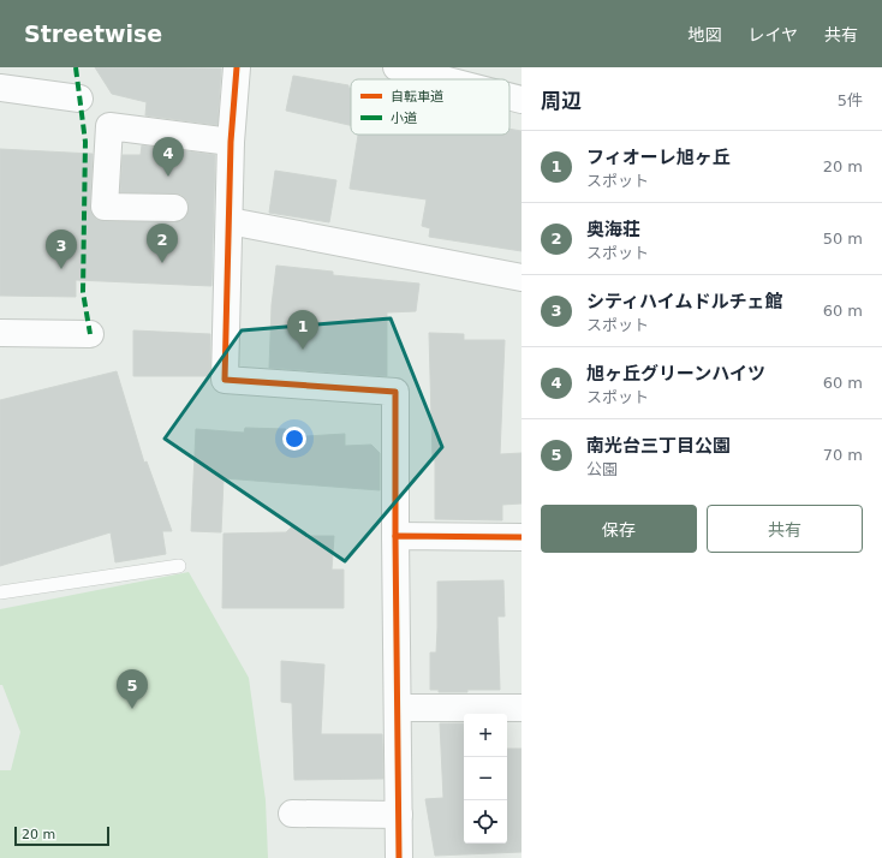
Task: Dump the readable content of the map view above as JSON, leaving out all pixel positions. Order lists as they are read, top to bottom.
{
  "legend": ["自転車道", "小道"],
  "scale_bar": "20 m",
  "page": {
    "header": "Streetwise",
    "nav": ["地図", "レイヤ", "共有"],
    "heading": ["周辺", "5件"],
    "list": [
      {
        "mark": "1",
        "name": "フィオーレ旭ヶ丘",
        "note": "スポット",
        "value": "20 m"
      },
      {
        "mark": "2",
        "name": "奥海荘",
        "note": "スポット",
        "value": "50 m"
      },
      {
        "mark": "3",
        "name": "シティハイムドルチェ館",
        "note": "スポット",
        "value": "60 m"
      },
      {
        "mark": "4",
        "name": "旭ヶ丘グリーンハイツ",
        "note": "スポット",
        "value": "60 m"
      },
      {
        "mark": "5",
        "name": "南光台三丁目公園",
        "note": "公園",
        "value": "70 m"
      }
    ],
    "pins": [
      "4",
      "2",
      "3",
      "1",
      "5"
    ],
    "buttons": ["保存", "共有"],
    "map_buttons": ["+", "−"],
    "scale": "20 m"
  }
}
